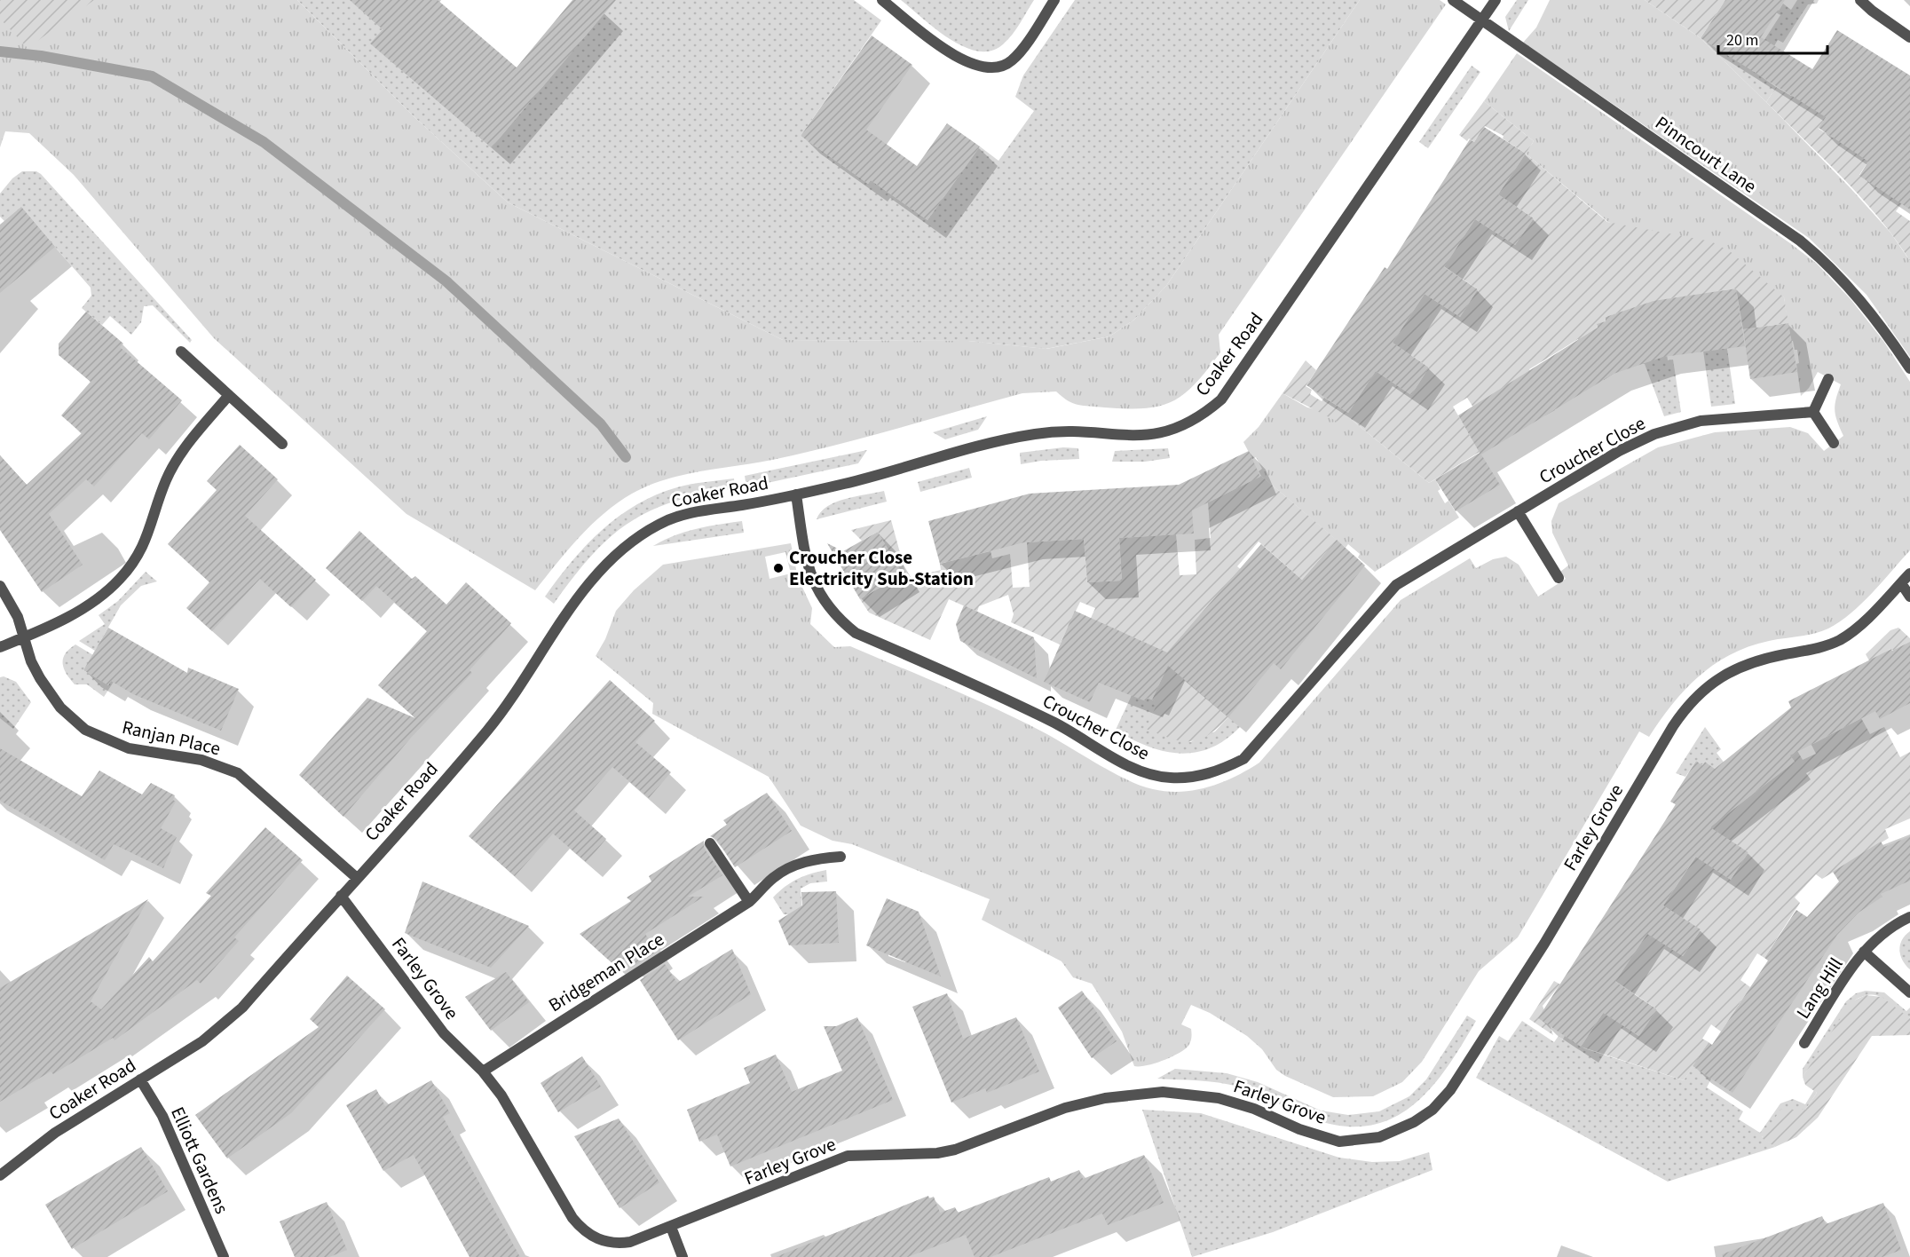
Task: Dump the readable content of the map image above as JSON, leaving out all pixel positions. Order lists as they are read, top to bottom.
{
  "streets": {
    "street": [
      "Pinncourt Lane",
      "Coaker Road",
      "Croucher Close",
      "Ranjan Place",
      "Farley Grove",
      "Bridgeman Place",
      "Lang Hill",
      "Elliott Gardens"
    ]
  },
  "crossings": [
    ["Pinncourt Lane", "Coaker Road"],
    ["Coaker Road", "Croucher Close"],
    ["Coaker Road", "Ranjan Place"],
    ["Coaker Road", "Farley Grove"],
    ["Coaker Road", "Elliott Gardens"],
    ["Farley Grove", "Bridgeman Place"]
  ],
  "places": ["Croucher Close Electricity Sub-Station"],
  "scale_bar": "20 m"
}
